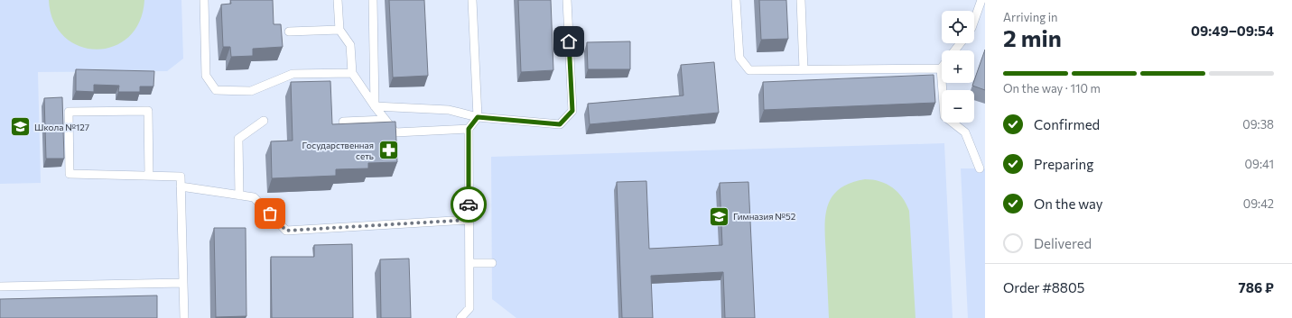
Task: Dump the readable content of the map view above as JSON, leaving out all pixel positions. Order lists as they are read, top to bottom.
{
  "places": {
    "school or university": ["Школа №127", "Гимназия №52"],
    "pharmacy": ["Государственная сеть"]
  },
  "page": {
    "heading": ["2 min", "Arriving in", "09:49–09:54"],
    "panel": ["Order #8805", "786 ₽"],
    "map_buttons": ["+", "−"],
    "bar": "On the way · 110 m",
    "list": [
      ["Confirmed", "09:38"],
      ["Preparing", "09:41"],
      ["On the way", "09:42"],
      "Delivered"
    ]
  }
}
